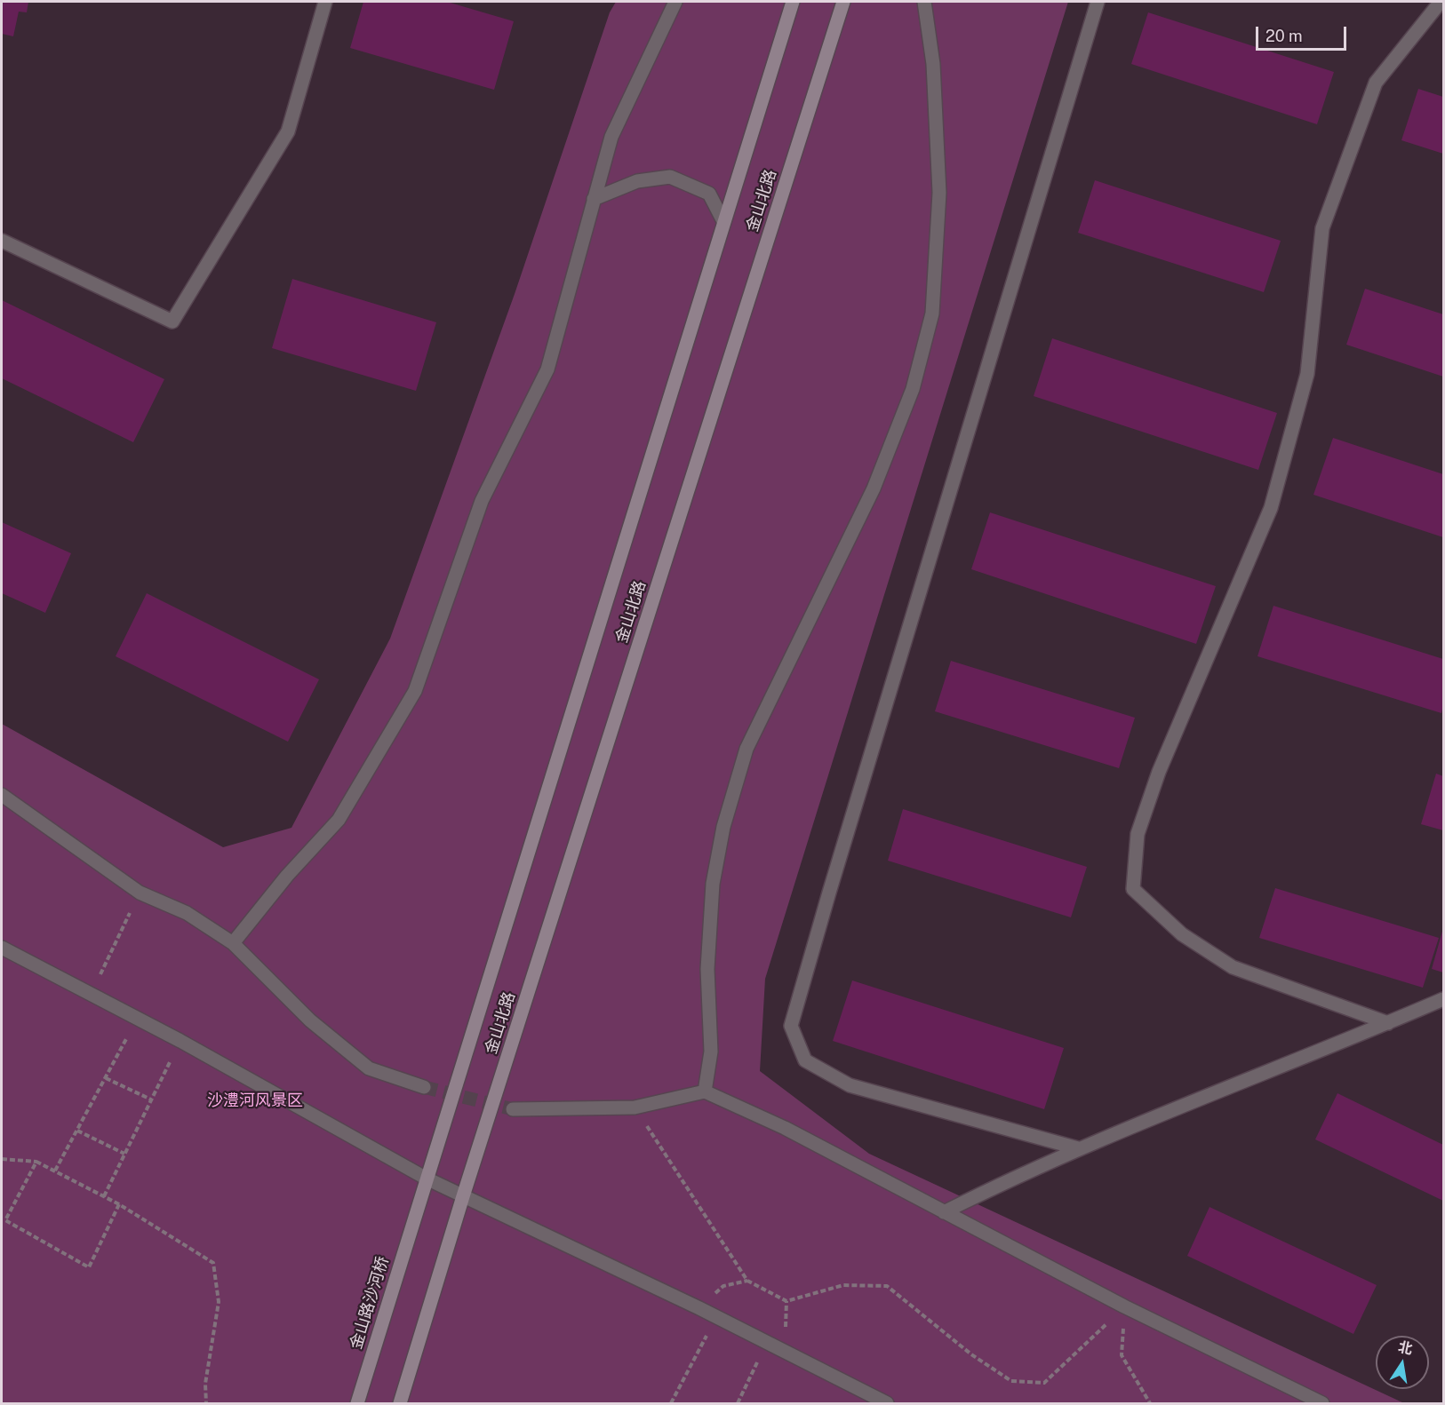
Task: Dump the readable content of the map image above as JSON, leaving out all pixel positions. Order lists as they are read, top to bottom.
{
  "streets": {
    "main road": ["金山北路", "金山路沙河桥"]
  },
  "crossings": [
    ["金山北路", "金山路沙河桥"]
  ],
  "parks": ["沙澧河风景区"],
  "scale_bar": "20 m",
  "north": "top"
}
